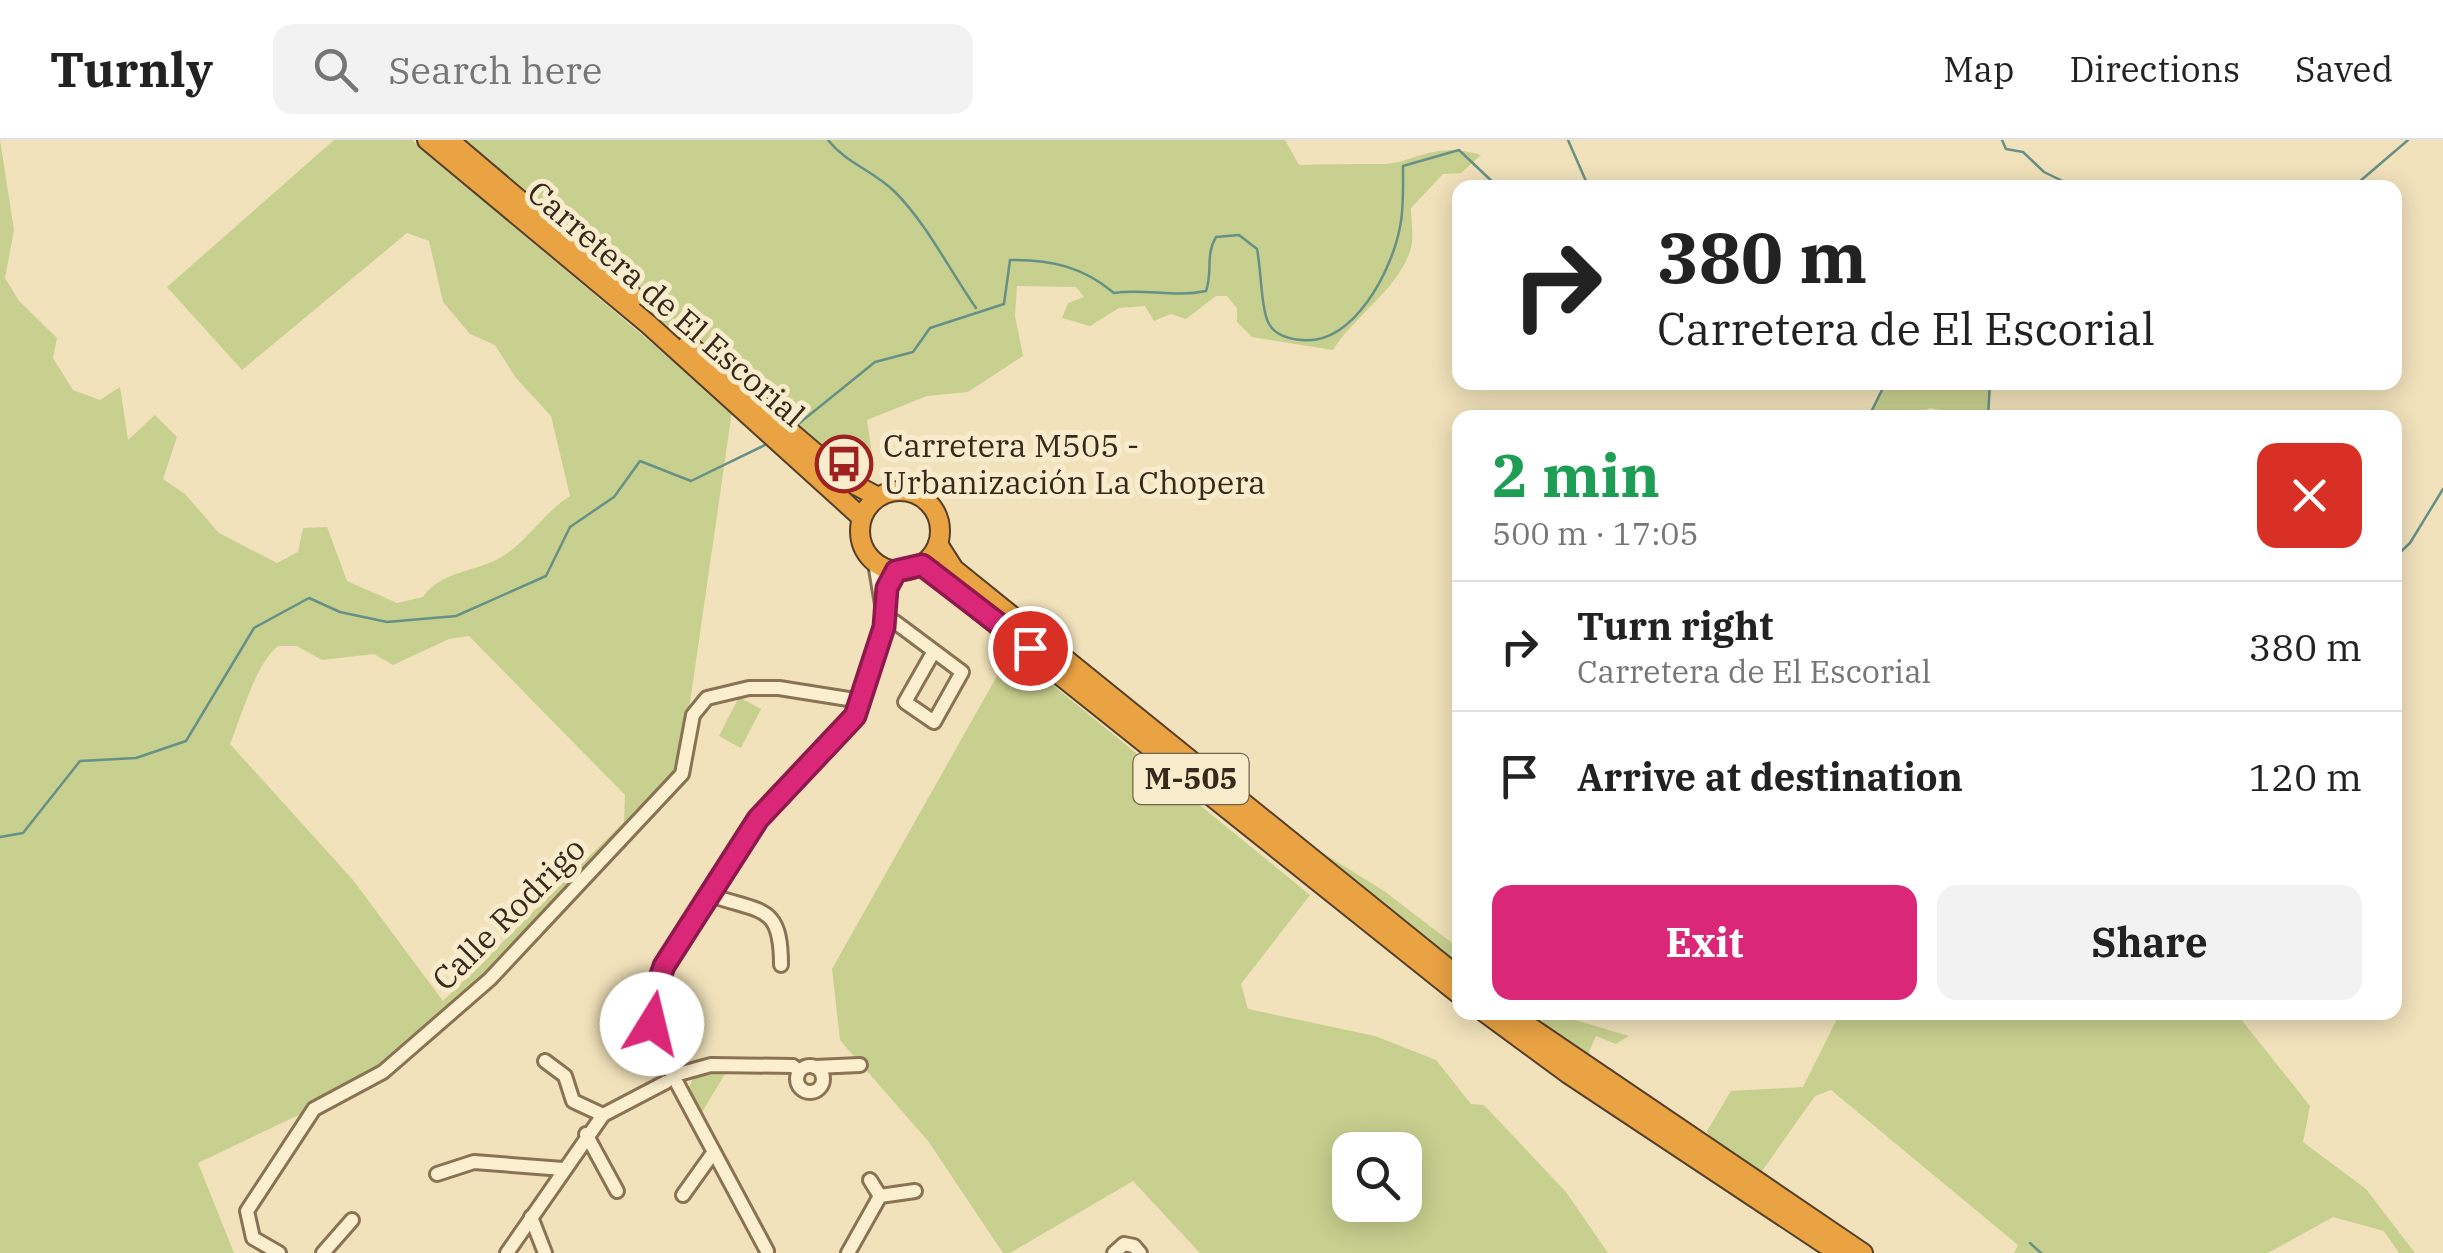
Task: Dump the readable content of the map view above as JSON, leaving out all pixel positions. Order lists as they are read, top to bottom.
{
  "streets": {
    "highway": ["Carretera de El Escorial", "M-505"],
    "street": ["Calle Rodrigo"]
  },
  "crossings": [
    ["Carretera de El Escorial", "M-505"]
  ],
  "places": {
    "bus stop": ["Carretera M505 - Urbanización La Chopera"]
  },
  "page": {
    "header": "Turnly",
    "search": "Search here",
    "nav": ["Map", "Directions", "Saved"],
    "turn": ["380 m", "Carretera de El Escorial"],
    "heading": ["2 min", "500 m · 17:05"],
    "list": [
      {
        "name": "Turn right",
        "note": "Carretera de El Escorial",
        "value": "380 m"
      },
      {
        "name": "Arrive at destination",
        "value": "120 m"
      }
    ],
    "buttons": ["Exit", "Share"]
  }
}
